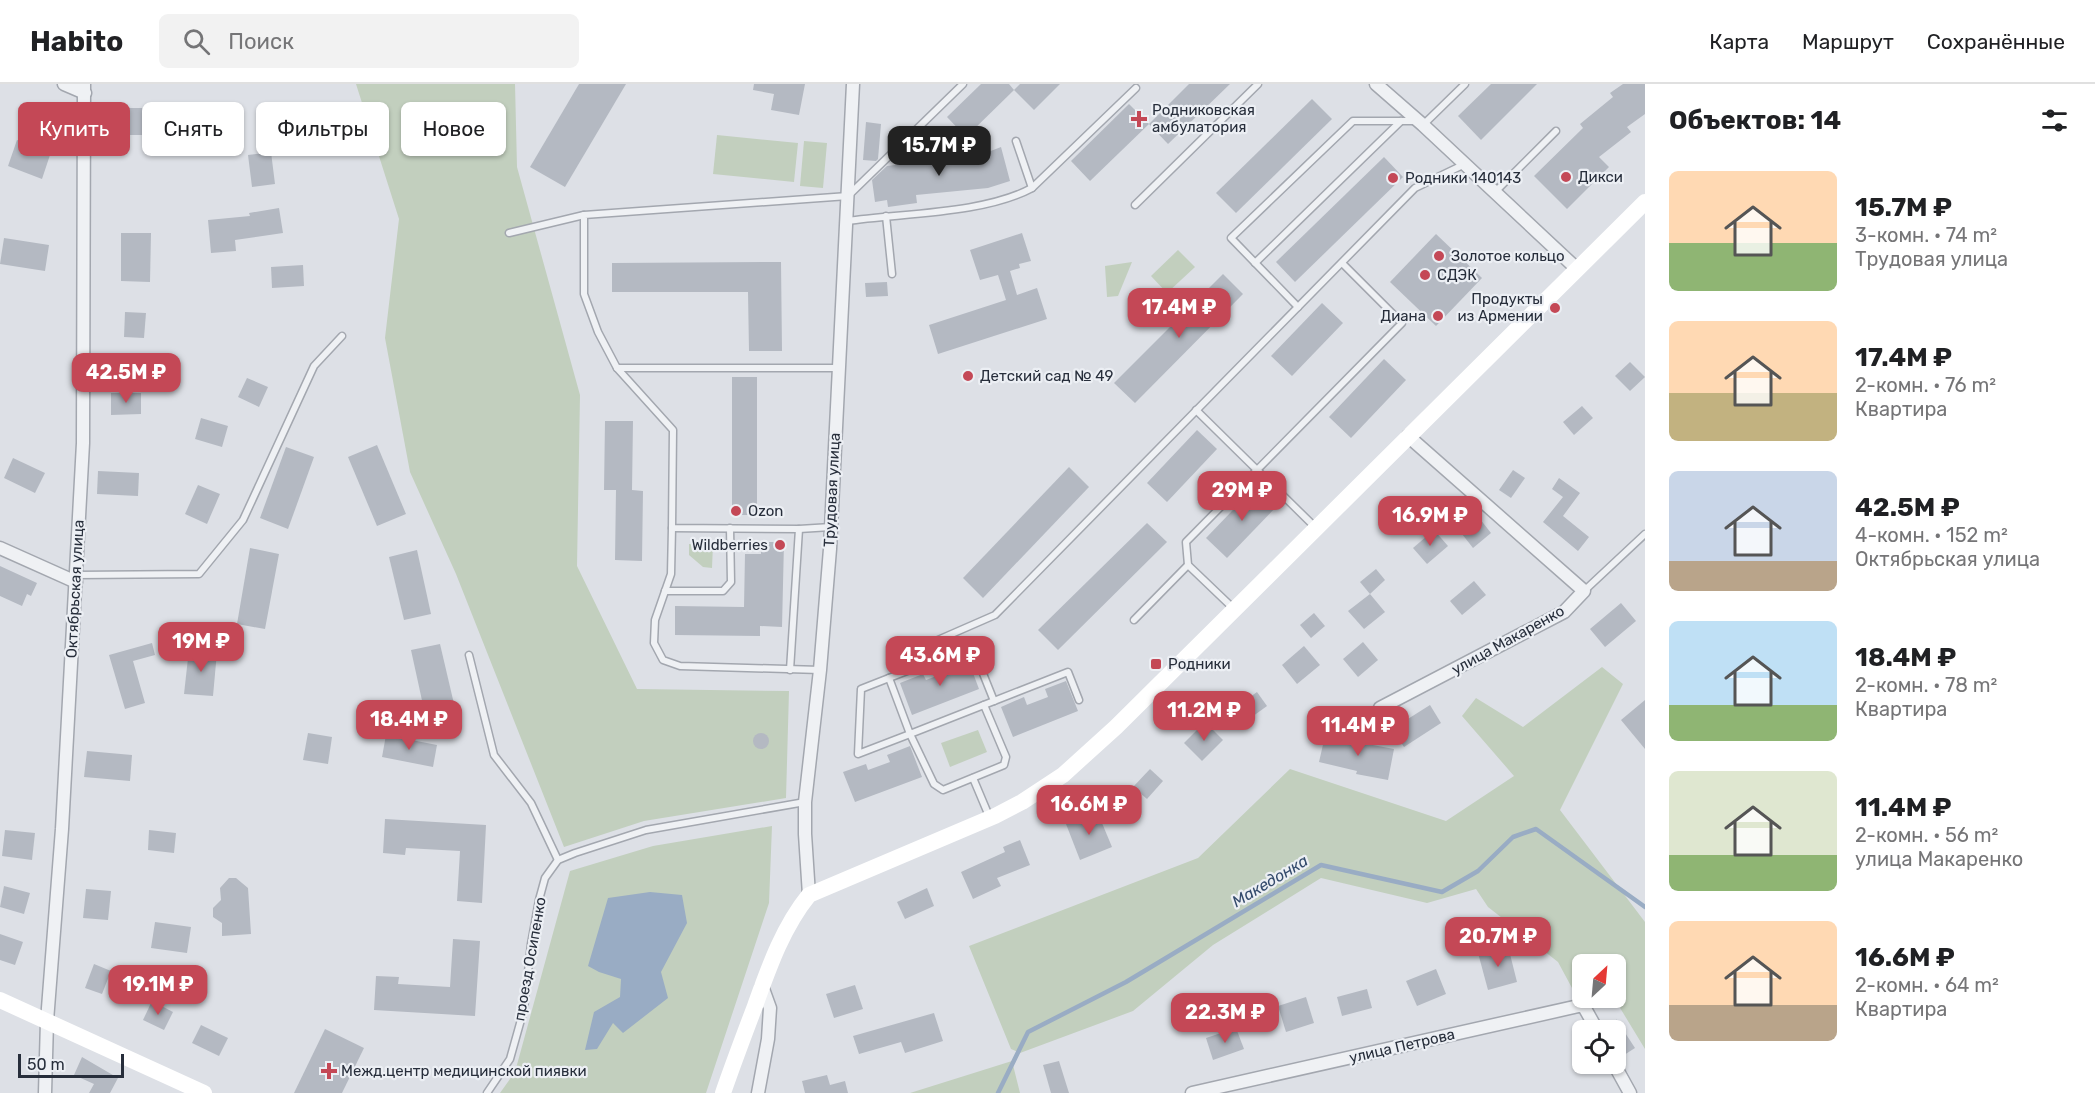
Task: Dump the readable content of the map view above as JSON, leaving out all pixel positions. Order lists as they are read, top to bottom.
{
  "streets": {
    "street": [
      "Трудовая улица",
      "Октябрьская улица",
      "улица Макаренко",
      "улица Петрова"
    ],
    "lane": ["проезд Осипенко"]
  },
  "water": ["Македонка"],
  "places": {
    "health": ["Родниковская амбулатория", "Межд.центр медицинской пиявки"],
    "other": [
      "Дикси",
      "Родники 140143",
      "Золотое кольцо",
      "СДЭК",
      "Продукты из Армении",
      "Диана",
      "Детский сад № 49",
      "Ozon",
      "Wildberries"
    ],
    "transit": ["Родники"]
  },
  "scale_bar": "50 m",
  "north": "top right",
  "page": {
    "header": "Habito",
    "search": "Поиск",
    "nav": ["Карта", "Маршрут", "Сохранённые"],
    "heading": "Объектов: 14",
    "chip": [
      "Купить",
      "Снять",
      "Фильтры",
      "Новое"
    ],
    "price": [
      "15.7M ₽",
      "17.4M ₽",
      "42.5M ₽",
      "29M ₽",
      "16.9M ₽",
      "19M ₽",
      "43.6M ₽",
      "11.2M ₽",
      "18.4M ₽",
      "11.4M ₽",
      "16.6M ₽",
      "20.7M ₽",
      "19.1M ₽",
      "22.3M ₽"
    ],
    "list": [
      {
        "name": "15.7M ₽",
        "note": "3-комн. · 74 m² · Трудовая улица"
      },
      {
        "name": "17.4M ₽",
        "note": "2-комн. · 76 m² · Квартира"
      },
      {
        "name": "42.5M ₽",
        "note": "4-комн. · 152 m² · Октябрьская улица"
      },
      {
        "name": "18.4M ₽",
        "note": "2-комн. · 78 m² · Квартира"
      },
      {
        "name": "11.4M ₽",
        "note": "2-комн. · 56 m² · улица Макаренко"
      },
      {
        "name": "16.6M ₽",
        "note": "2-комн. · 64 m² · Квартира"
      }
    ],
    "scale": "50 m"
  }
}
